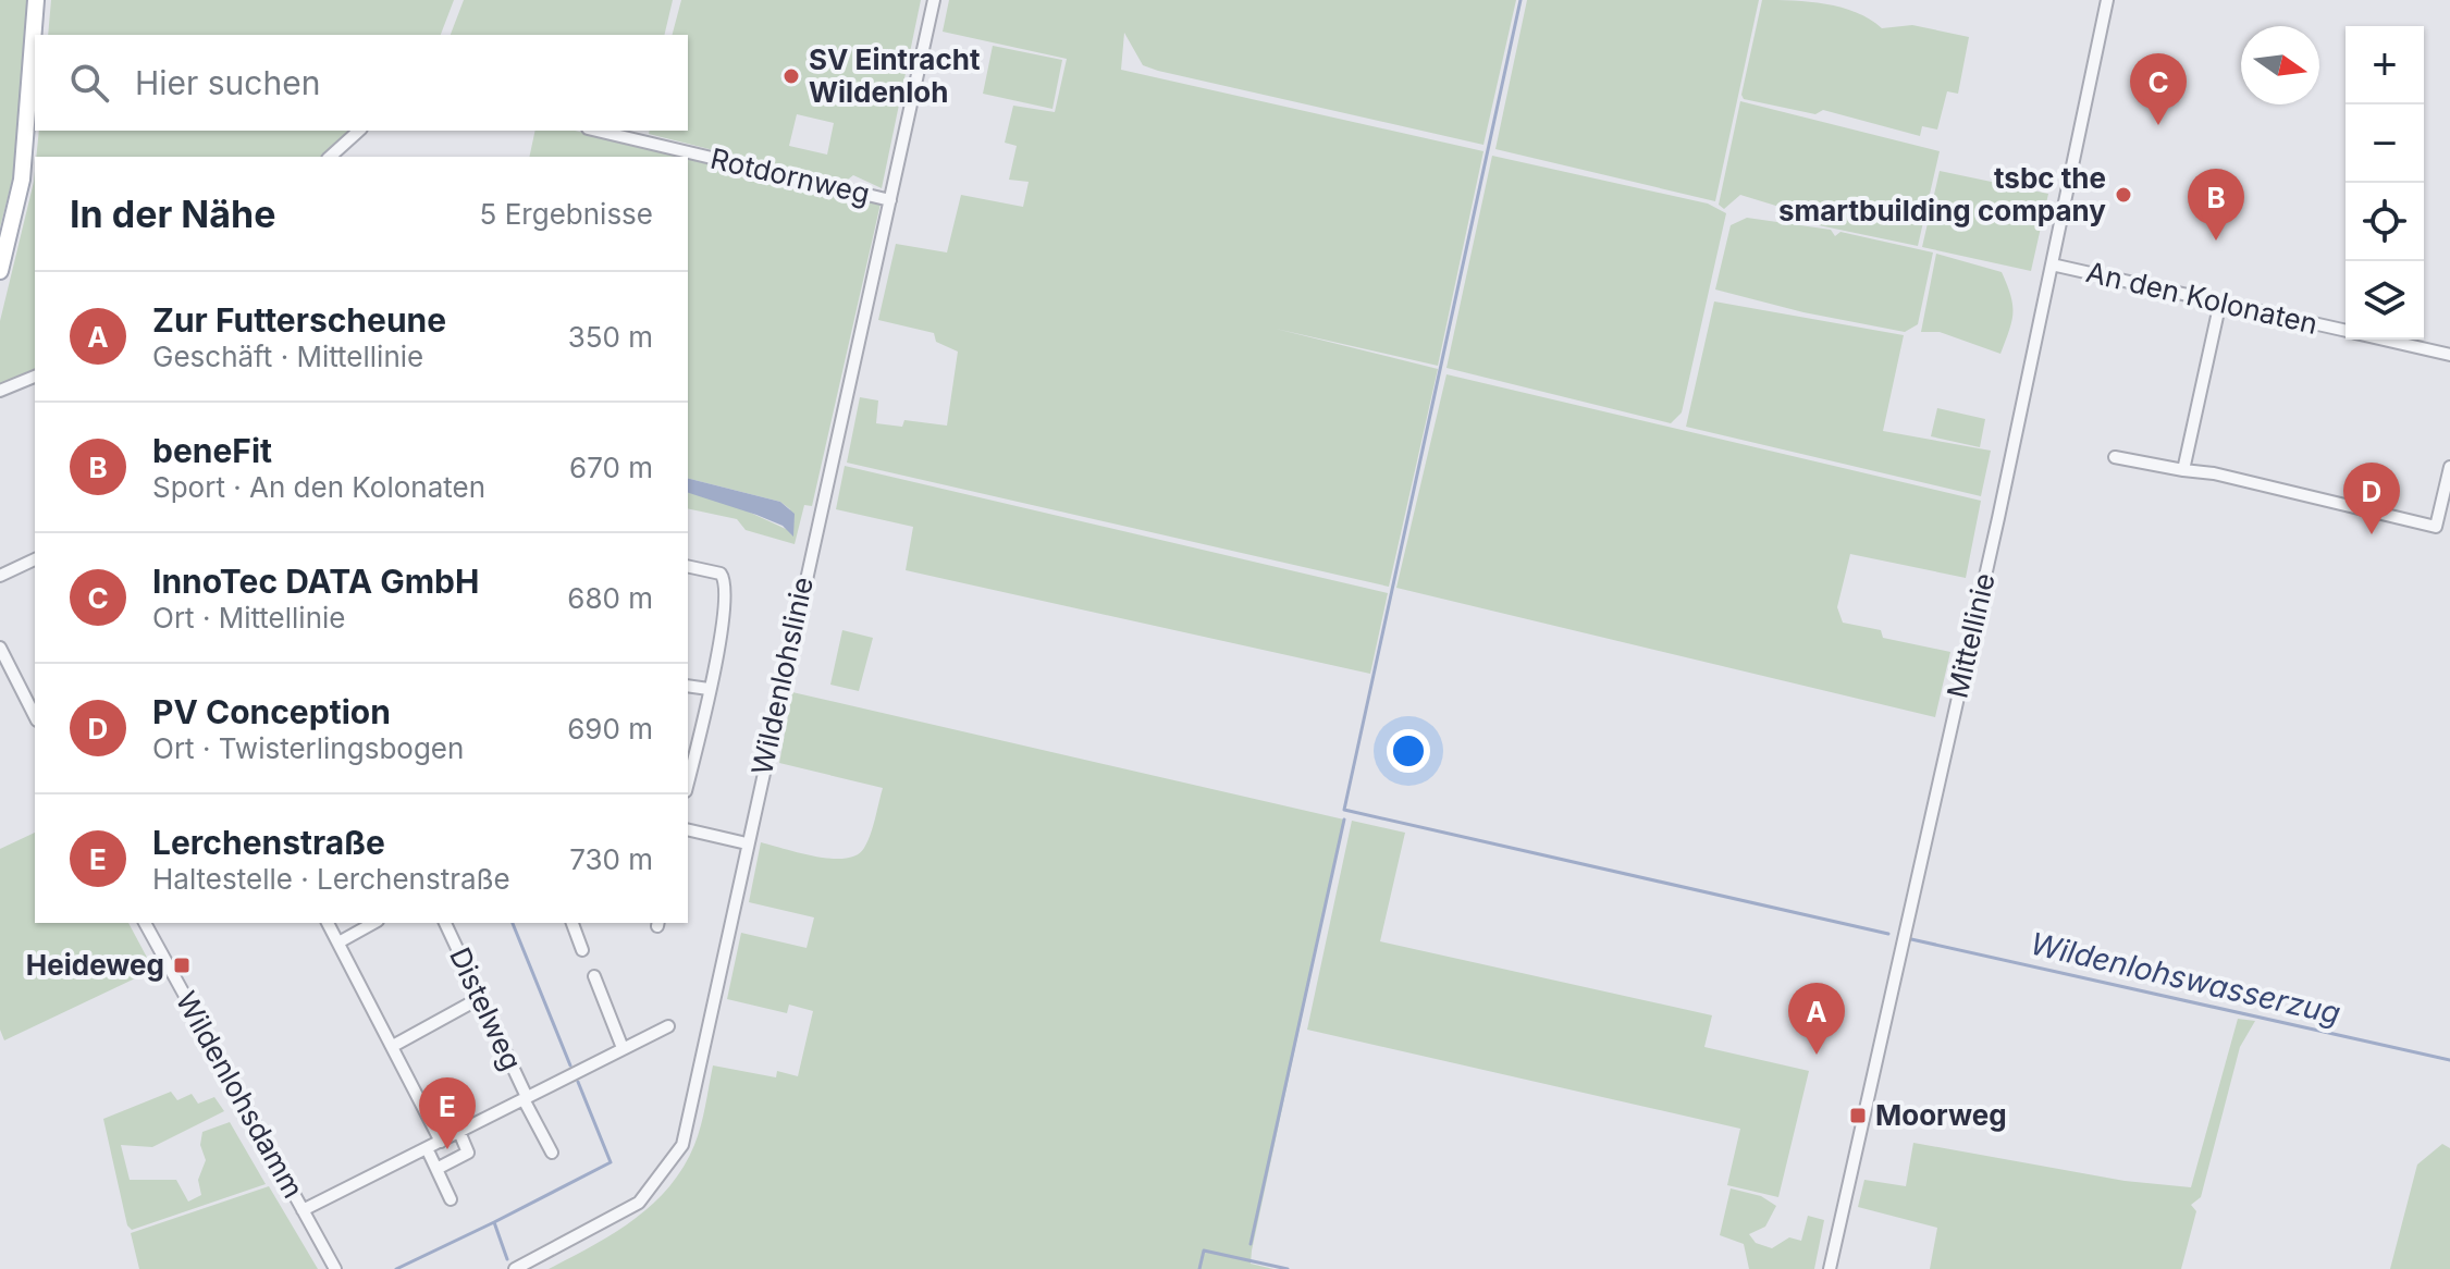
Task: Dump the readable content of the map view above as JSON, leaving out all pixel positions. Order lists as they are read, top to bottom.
{
  "streets": {
    "street": [
      "Rotdornweg",
      "An den Kolonaten",
      "Mittellinie",
      "Wildenlohslinie",
      "Distelweg",
      "Wildenlohsdamm"
    ]
  },
  "crossings": [
    ["Rotdornweg", "Wildenlohslinie"],
    ["An den Kolonaten", "Mittellinie"]
  ],
  "water": ["Wildenlohswasserzug"],
  "places": {
    "other": ["SV Eintracht Wildenloh", "tsbc the smartbuilding company"],
    "transit": ["Heideweg", "Moorweg"]
  },
  "north": "right",
  "page": {
    "map_buttons": ["+", "−"],
    "search": "Hier suchen",
    "pins": [
      "C",
      "B",
      "D",
      "A",
      "E"
    ],
    "heading": ["In der Nähe", "5 Ergebnisse"],
    "list": [
      {
        "mark": "A",
        "name": "Zur Futterscheune",
        "note": "Geschäft · Mittellinie",
        "value": "350 m"
      },
      {
        "mark": "B",
        "name": "beneFit",
        "note": "Sport · An den Kolonaten",
        "value": "670 m"
      },
      {
        "mark": "C",
        "name": "InnoTec DATA GmbH",
        "note": "Ort · Mittellinie",
        "value": "680 m"
      },
      {
        "mark": "D",
        "name": "PV Conception",
        "note": "Ort · Twisterlingsbogen",
        "value": "690 m"
      },
      {
        "mark": "E",
        "name": "Lerchenstraße",
        "note": "Haltestelle · Lerchenstraße",
        "value": "730 m"
      }
    ]
  }
}
